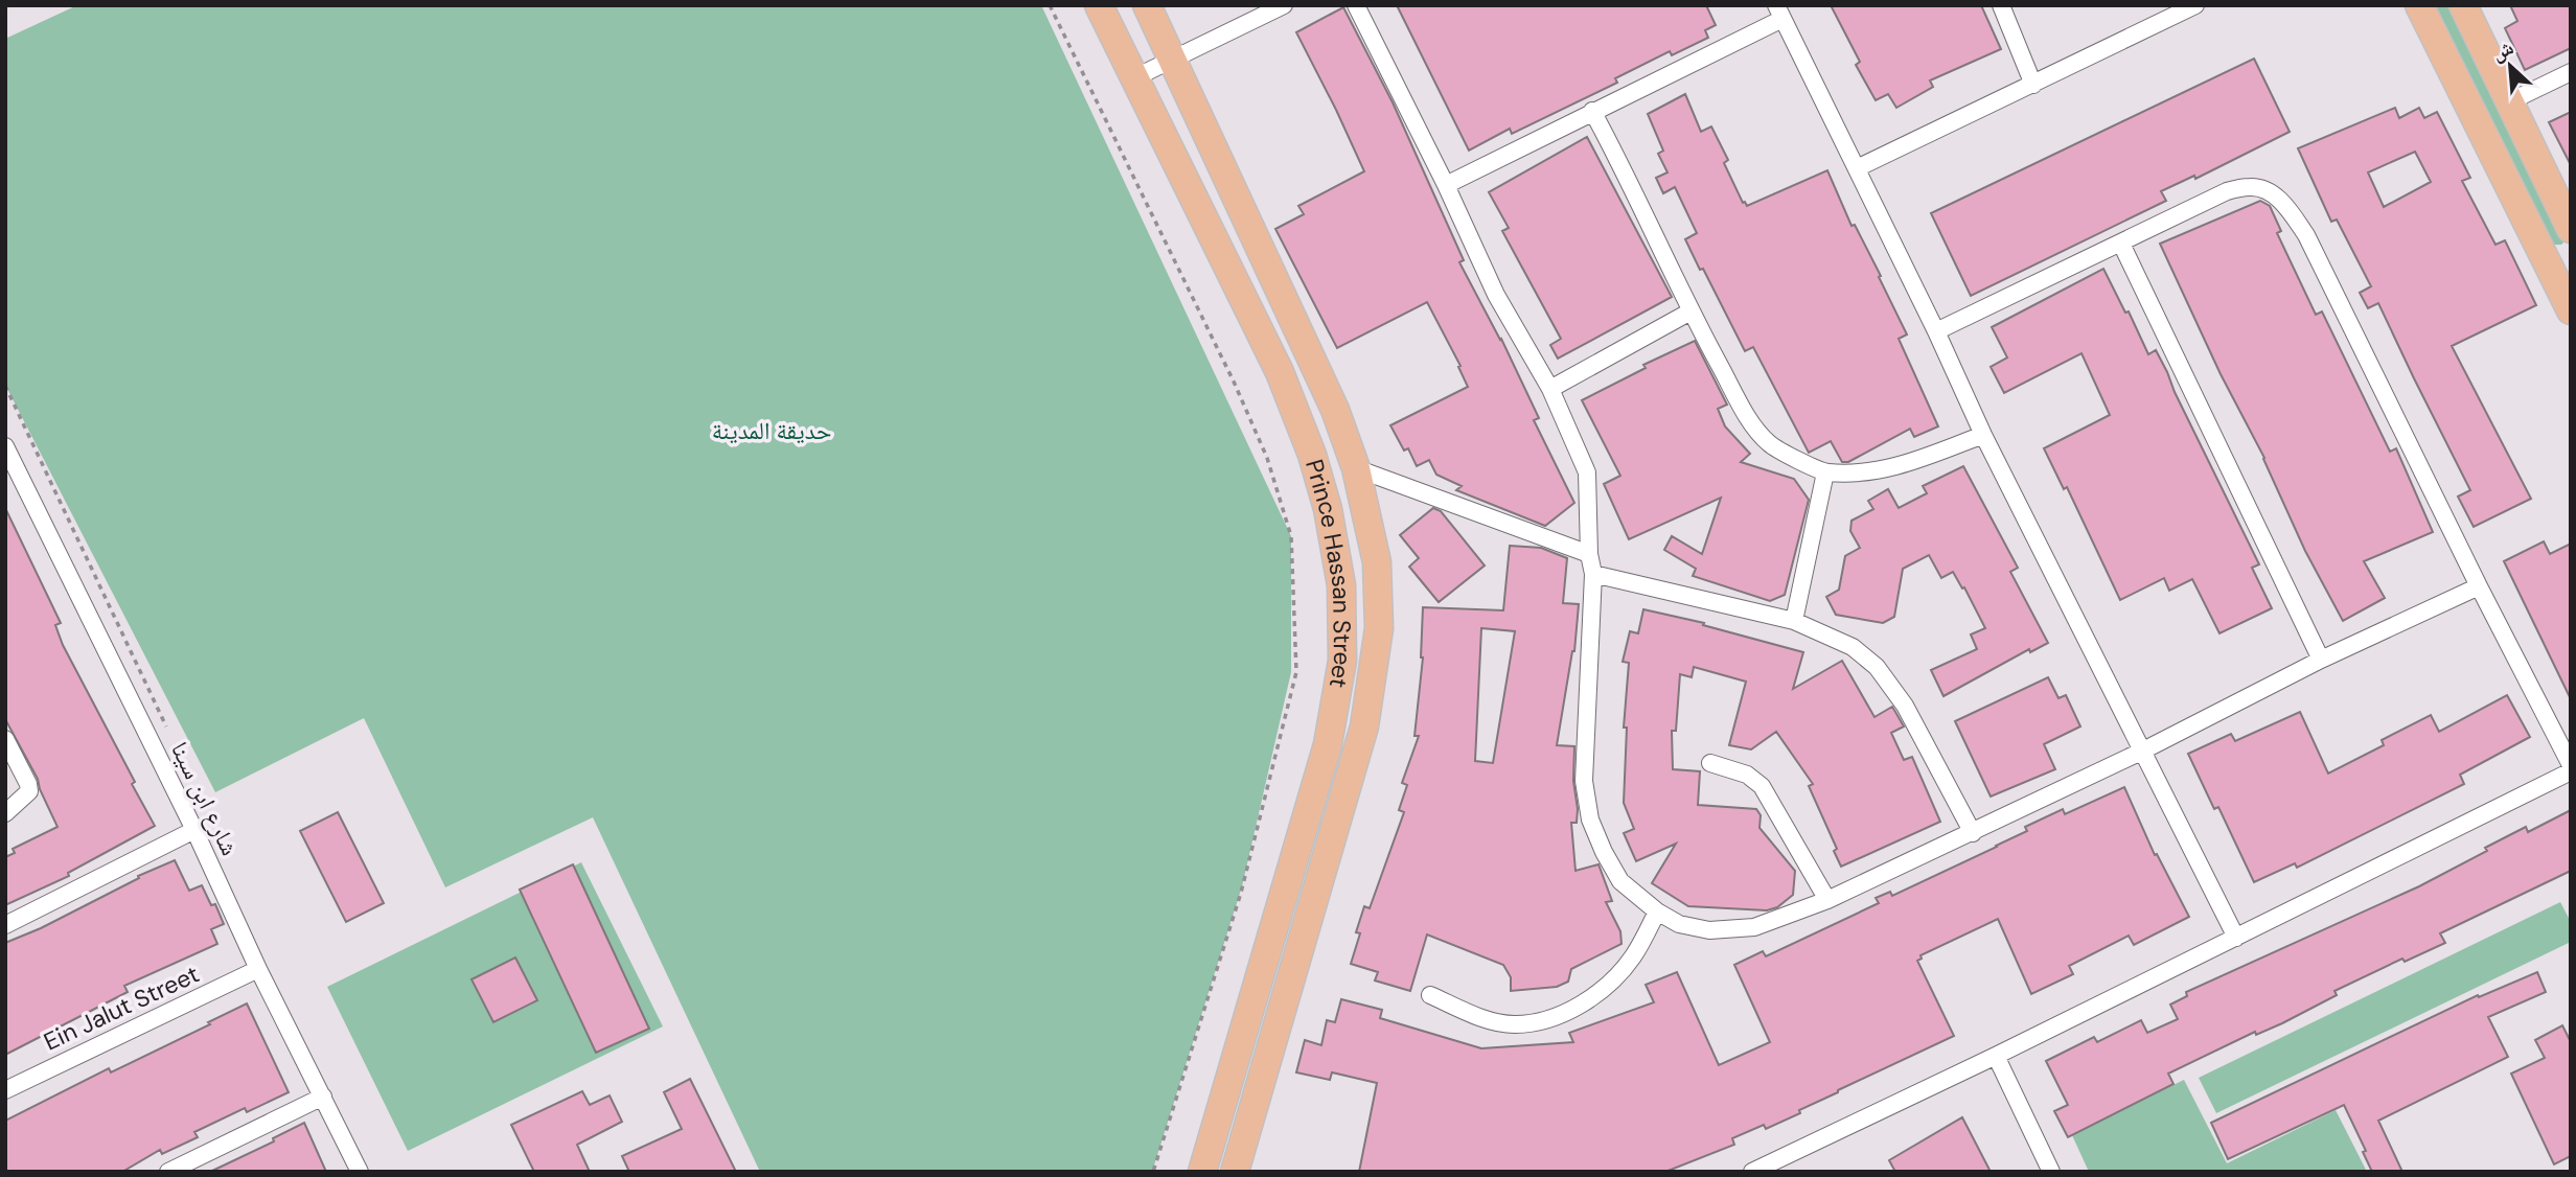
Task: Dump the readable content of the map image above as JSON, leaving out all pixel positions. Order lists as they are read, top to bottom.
{
  "streets": {
    "main road": ["Prince Hassan Street"],
    "street": ["شارع ابن سينا", "Ein Jalut Street"]
  },
  "crossings": [
    ["شارع ابن سينا", "Ein Jalut Street"]
  ],
  "parks": ["حديقة المدينة"],
  "north": "top left"
}
